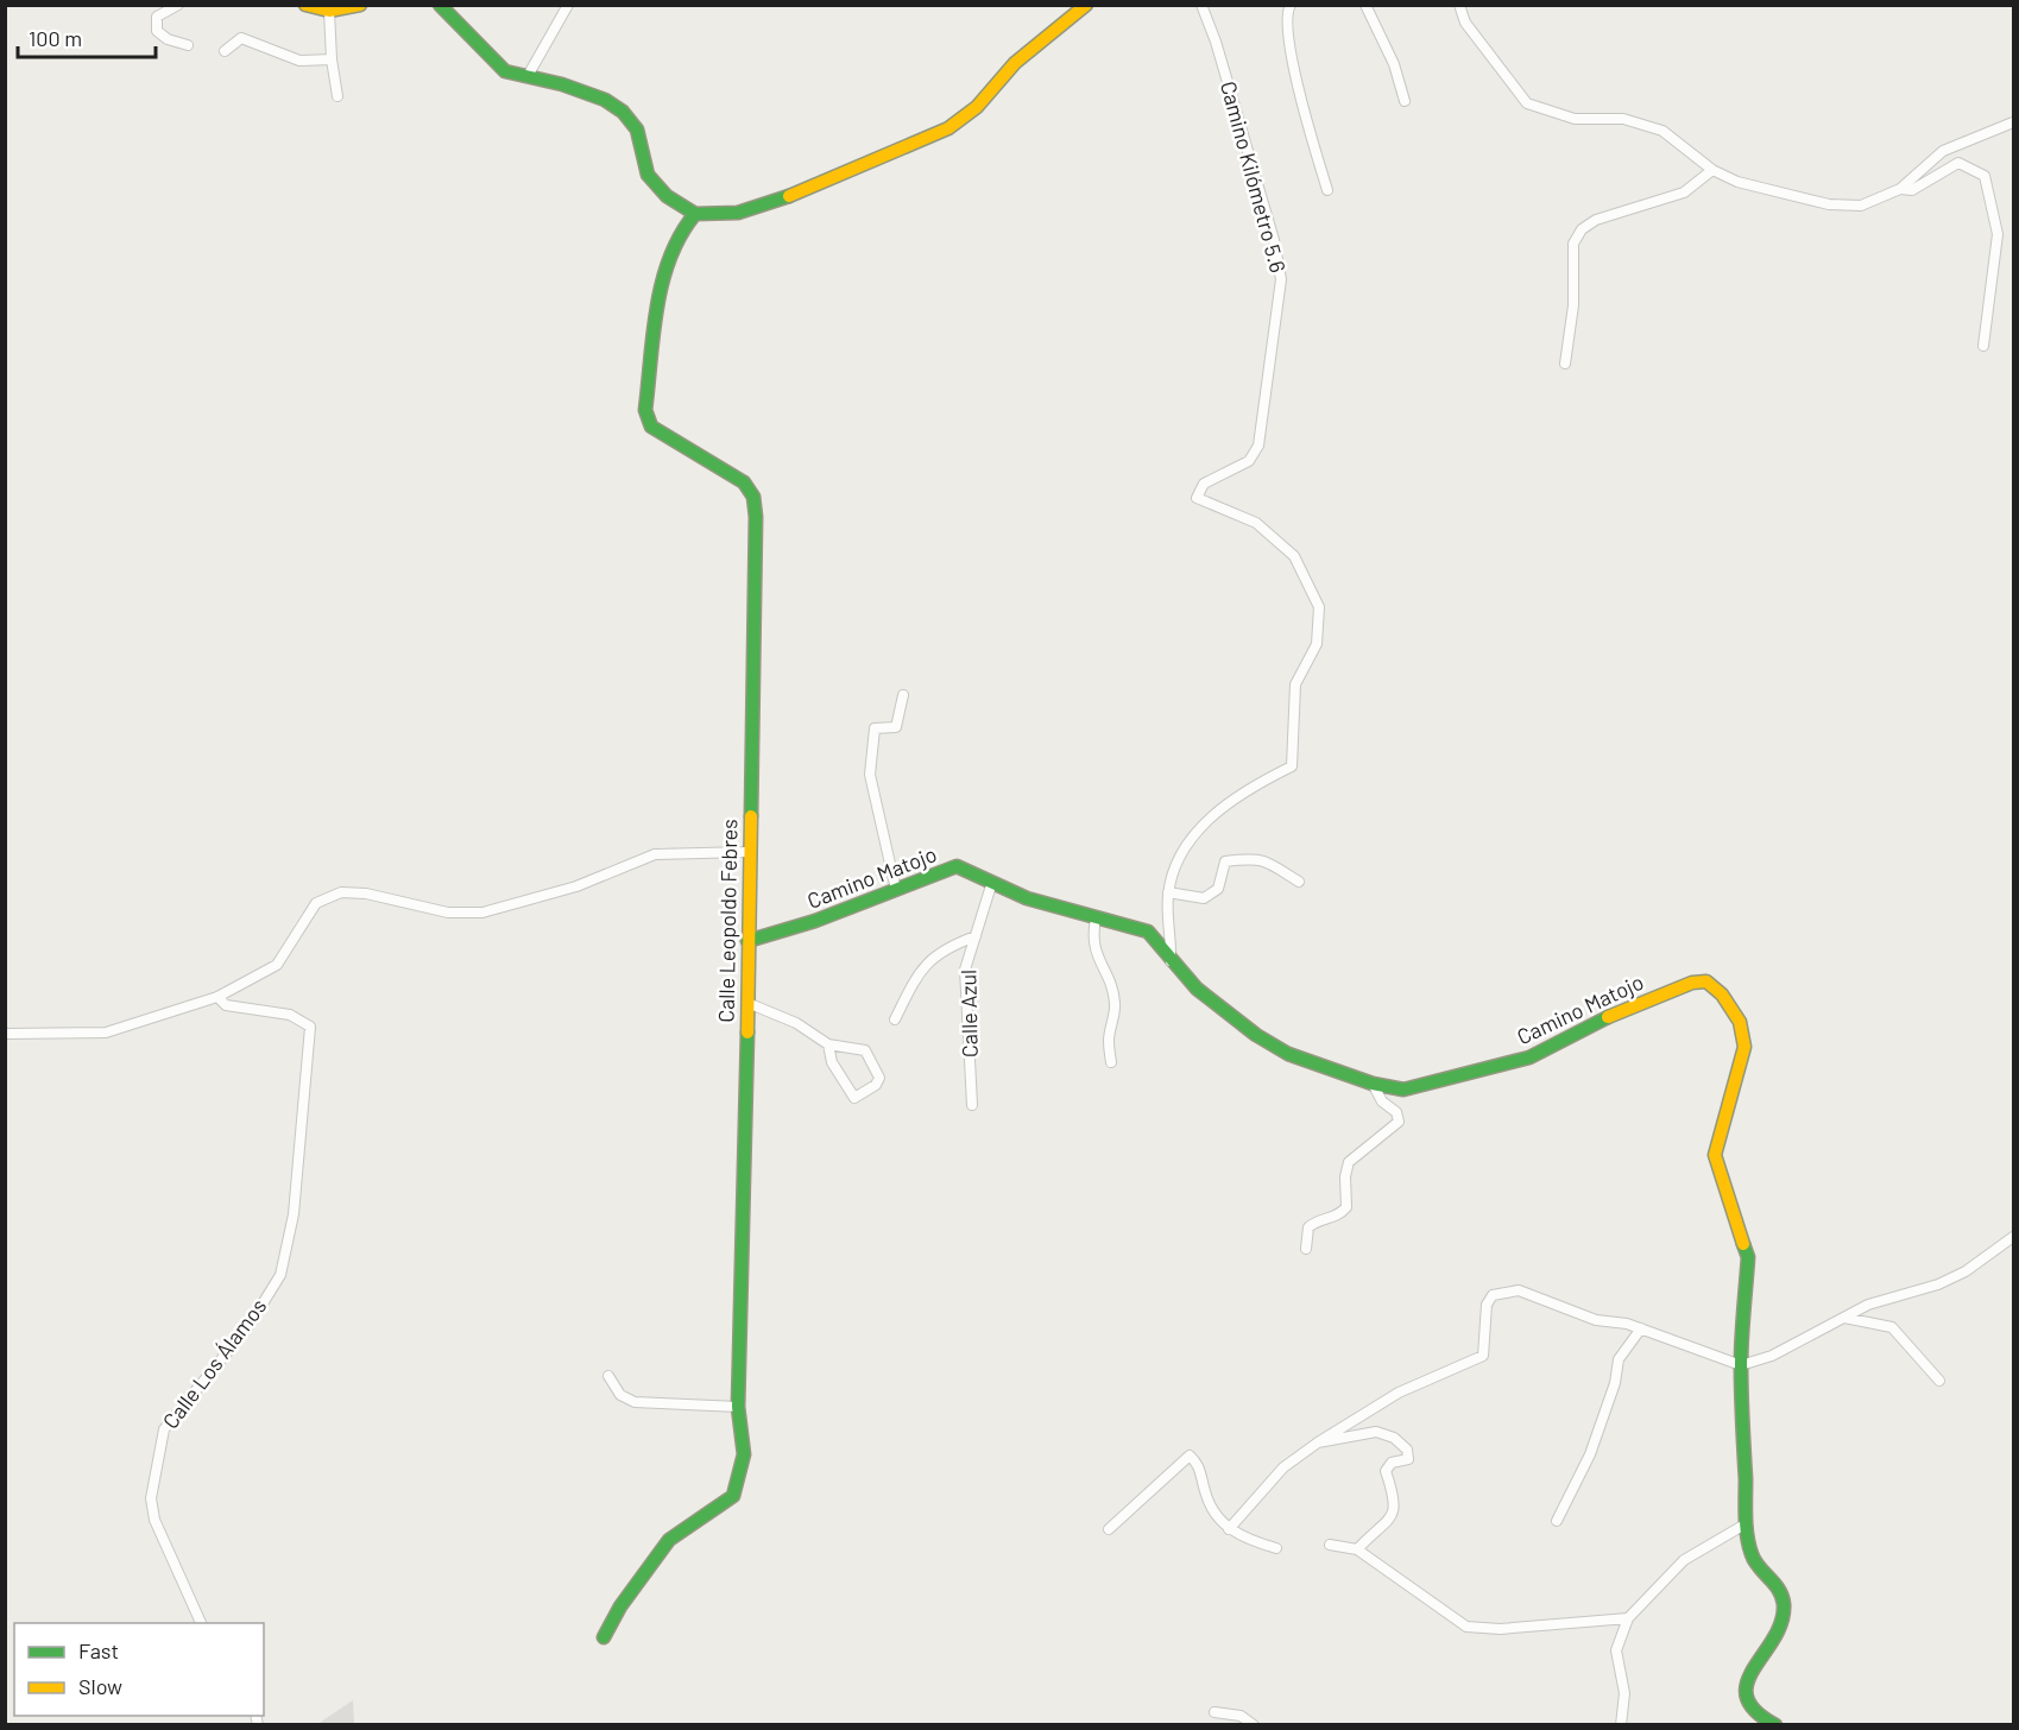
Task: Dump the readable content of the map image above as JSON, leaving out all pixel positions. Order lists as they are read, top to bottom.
{
  "streets": {
    "street": [
      "Camino Kilómetro 5.6",
      "Camino Matojo",
      "Calle Leopoldo Febres",
      "Calle Azul",
      "Calle Los Álamos"
    ]
  },
  "crossings": [
    ["Camino Kilómetro 5.6", "Camino Matojo"],
    ["Camino Matojo", "Calle Leopoldo Febres"],
    ["Camino Matojo", "Calle Azul"]
  ],
  "legend": ["Fast", "Slow"],
  "scale_bar": "100 m"
}
